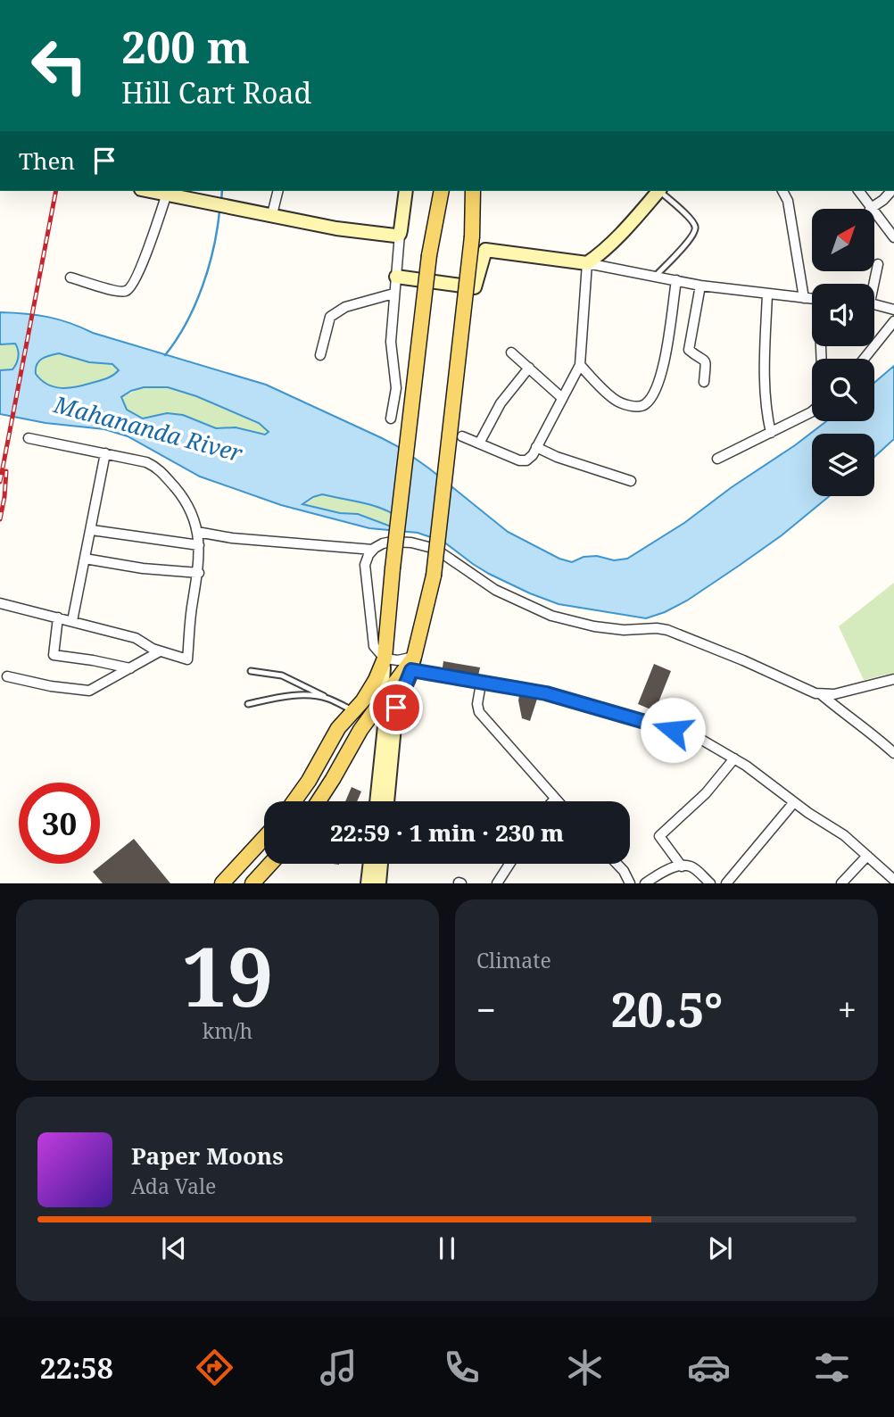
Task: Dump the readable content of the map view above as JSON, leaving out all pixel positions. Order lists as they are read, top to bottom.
{
  "water": ["Mahananda River"],
  "north": "top right",
  "page": {
    "turn": ["200 m", "Hill Cart Road"],
    "then": "Then",
    "limit": "30",
    "trip": "22:59 · 1 min · 230 m",
    "tile": [
      ["19", "km/h"],
      "Climate"
    ],
    "heat": ["−", "20.5°", "+"],
    "song": ["Paper Moons", "Ada Vale"],
    "tabs": "22:58"
  }
}
